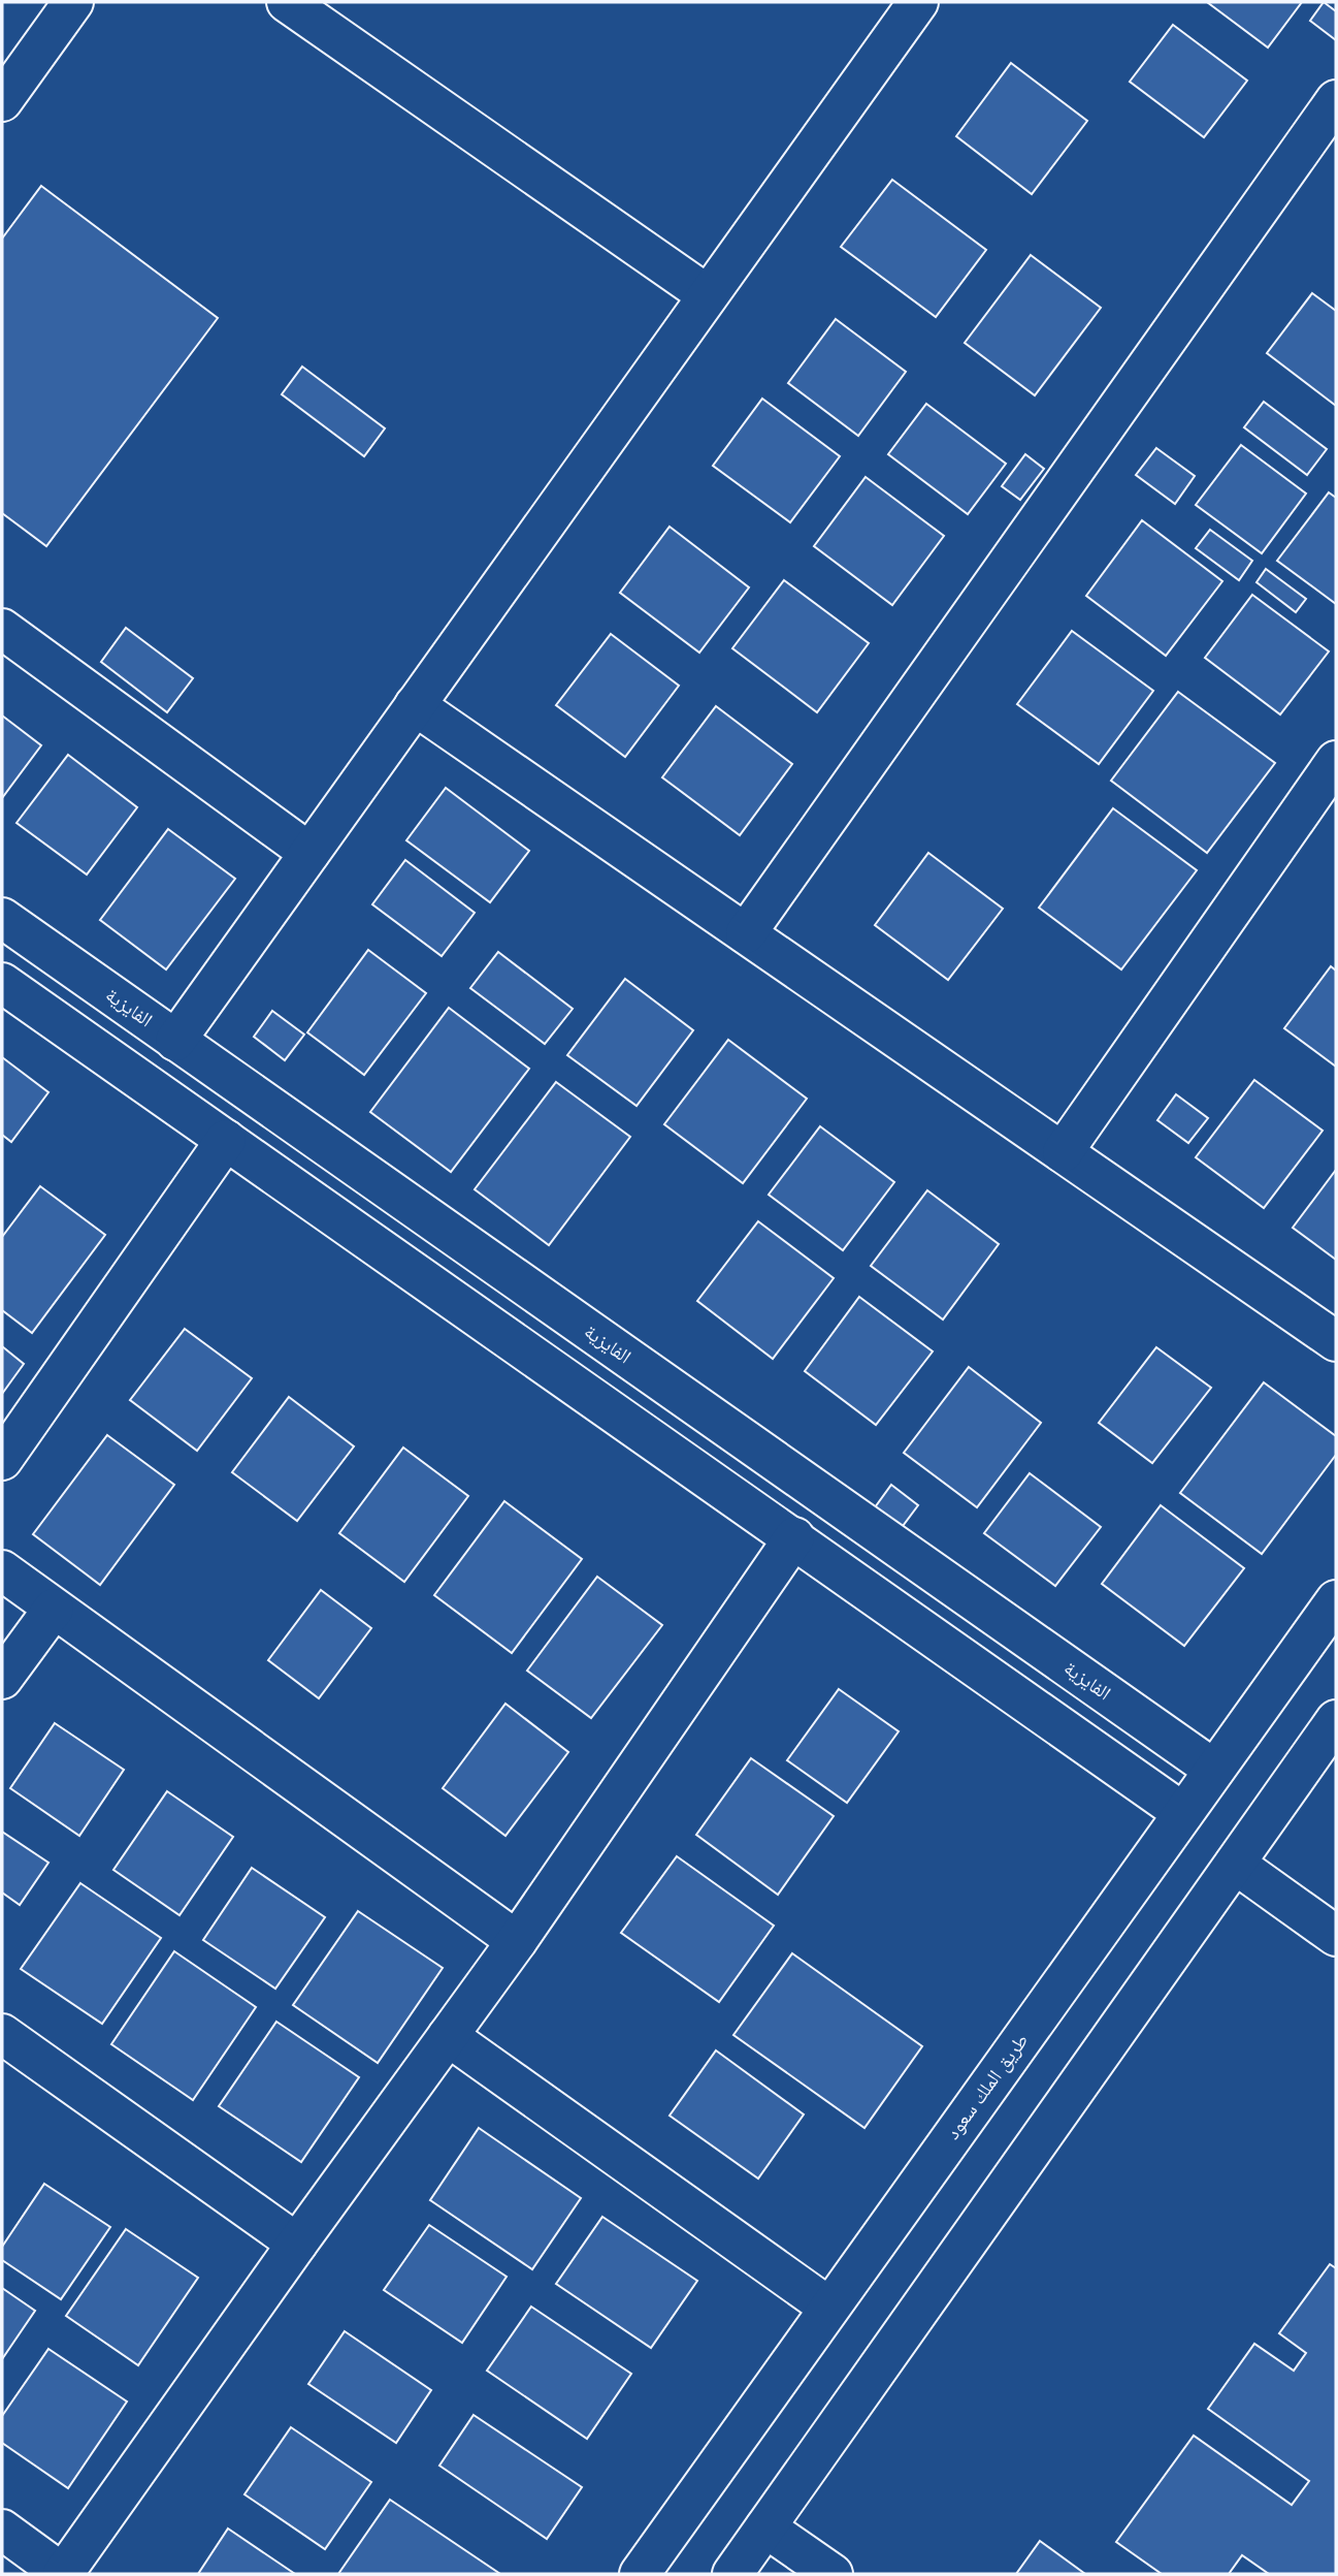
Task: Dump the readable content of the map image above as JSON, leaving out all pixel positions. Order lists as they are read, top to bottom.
{
  "streets": {
    "street": ["الفايزية", "طريق الملك سعود"]
  },
  "crossings": [
    ["الفايزية", "طريق الملك سعود"]
  ]
}
